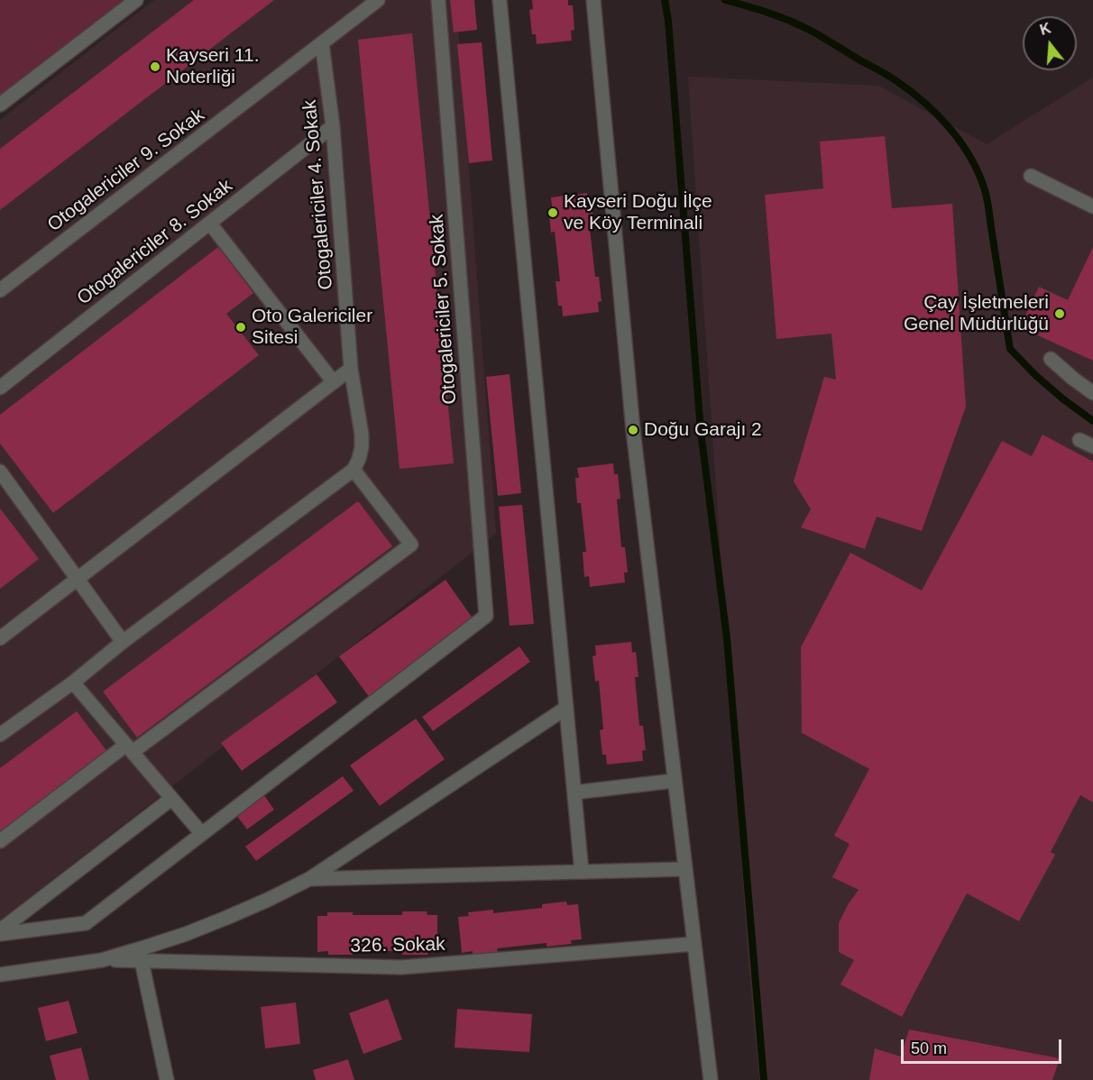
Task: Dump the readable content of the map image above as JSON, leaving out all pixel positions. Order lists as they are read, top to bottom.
{
  "streets": {
    "street": [
      "Otogalericiler 9. Sokak",
      "Otogalericiler 4. Sokak",
      "Otogalericiler 8. Sokak",
      "Otogalericiler 5. Sokak",
      "326. Sokak"
    ]
  },
  "crossings": [
    ["Otogalericiler 9. Sokak", "Otogalericiler 4. Sokak"],
    ["Otogalericiler 4. Sokak", "Otogalericiler 8. Sokak"]
  ],
  "places": [
    "Kayseri 11. Noterliği",
    "Kayseri Doğu İlçe ve Köy Terminali",
    "Çay İşletmeleri Genel Müdürlüğü",
    "Oto Galericiler Sitesi",
    "Doğu Garajı 2"
  ],
  "scale_bar": "50 m",
  "north": "top"
}
